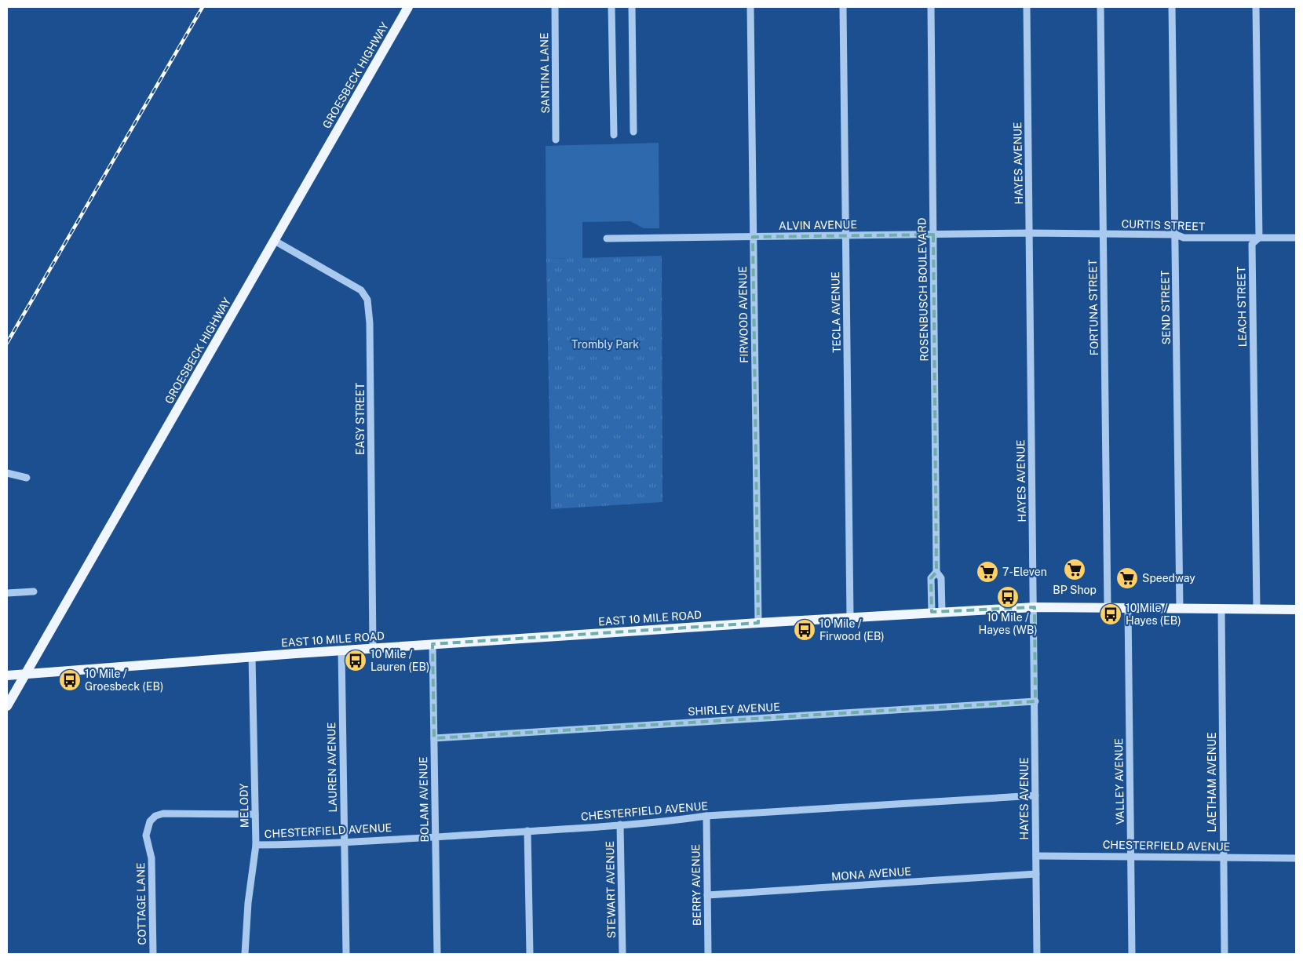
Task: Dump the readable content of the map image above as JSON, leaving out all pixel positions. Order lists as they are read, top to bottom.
{
  "streets": {
    "main road": ["GROESBECK HIGHWAY", "EAST 10 MILE ROAD"],
    "street": [
      "SANTINA LANE",
      "HAYES AVENUE",
      "ALVIN AVENUE",
      "CURTIS STREET",
      "ROSENBUSCH BOULEVARD",
      "LEACH STREET",
      "FORTUNA STREET",
      "SEND STREET",
      "TECLA AVENUE",
      "FIRWOOD AVENUE",
      "EASY STREET",
      "SHIRLEY AVENUE",
      "LAUREN AVENUE",
      "VALLEY AVENUE",
      "LAETHAM AVENUE",
      "BOLAM AVENUE",
      "MELODY",
      "CHESTERFIELD AVENUE",
      "MONA AVENUE",
      "BERRY AVENUE",
      "STEWART AVENUE",
      "COTTAGE LANE"
    ]
  },
  "crossings": [
    ["GROESBECK HIGHWAY", "EASY STREET"],
    ["GROESBECK HIGHWAY", "EAST 10 MILE ROAD"],
    ["HAYES AVENUE", "ALVIN AVENUE"],
    ["HAYES AVENUE", "CURTIS STREET"],
    ["HAYES AVENUE", "EAST 10 MILE ROAD"],
    ["HAYES AVENUE", "SHIRLEY AVENUE"],
    ["HAYES AVENUE", "CHESTERFIELD AVENUE"],
    ["HAYES AVENUE", "MONA AVENUE"],
    ["ALVIN AVENUE", "CURTIS STREET"],
    ["ALVIN AVENUE", "ROSENBUSCH BOULEVARD"],
    ["ALVIN AVENUE", "TECLA AVENUE"],
    ["ALVIN AVENUE", "FIRWOOD AVENUE"],
    ["CURTIS STREET", "LEACH STREET"],
    ["CURTIS STREET", "FORTUNA STREET"],
    ["CURTIS STREET", "SEND STREET"],
    ["ROSENBUSCH BOULEVARD", "EAST 10 MILE ROAD"],
    ["LEACH STREET", "EAST 10 MILE ROAD"],
    ["FORTUNA STREET", "EAST 10 MILE ROAD"],
    ["SEND STREET", "EAST 10 MILE ROAD"],
    ["TECLA AVENUE", "EAST 10 MILE ROAD"],
    ["FIRWOOD AVENUE", "EAST 10 MILE ROAD"],
    ["EASY STREET", "EAST 10 MILE ROAD"],
    ["EAST 10 MILE ROAD", "LAUREN AVENUE"],
    ["EAST 10 MILE ROAD", "VALLEY AVENUE"],
    ["EAST 10 MILE ROAD", "LAETHAM AVENUE"],
    ["EAST 10 MILE ROAD", "BOLAM AVENUE"],
    ["EAST 10 MILE ROAD", "MELODY"],
    ["SHIRLEY AVENUE", "BOLAM AVENUE"],
    ["LAUREN AVENUE", "CHESTERFIELD AVENUE"],
    ["VALLEY AVENUE", "CHESTERFIELD AVENUE"],
    ["LAETHAM AVENUE", "CHESTERFIELD AVENUE"],
    ["BOLAM AVENUE", "CHESTERFIELD AVENUE"],
    ["MELODY", "CHESTERFIELD AVENUE"],
    ["MELODY", "COTTAGE LANE"],
    ["CHESTERFIELD AVENUE", "BERRY AVENUE"],
    ["CHESTERFIELD AVENUE", "STEWART AVENUE"],
    ["MONA AVENUE", "BERRY AVENUE"]
  ],
  "parks": ["Trombly Park"],
  "places": {
    "supermarket": ["BP Shop", "7-Eleven", "Speedway"],
    "bus stop": [
      "10 Mile / Hayes (WB)",
      "10 Mile / Hayes (EB)",
      "10 Mile / Firwood (EB)",
      "10 Mile / Lauren (EB)",
      "10 Mile / Groesbeck (EB)"
    ]
  }
}
